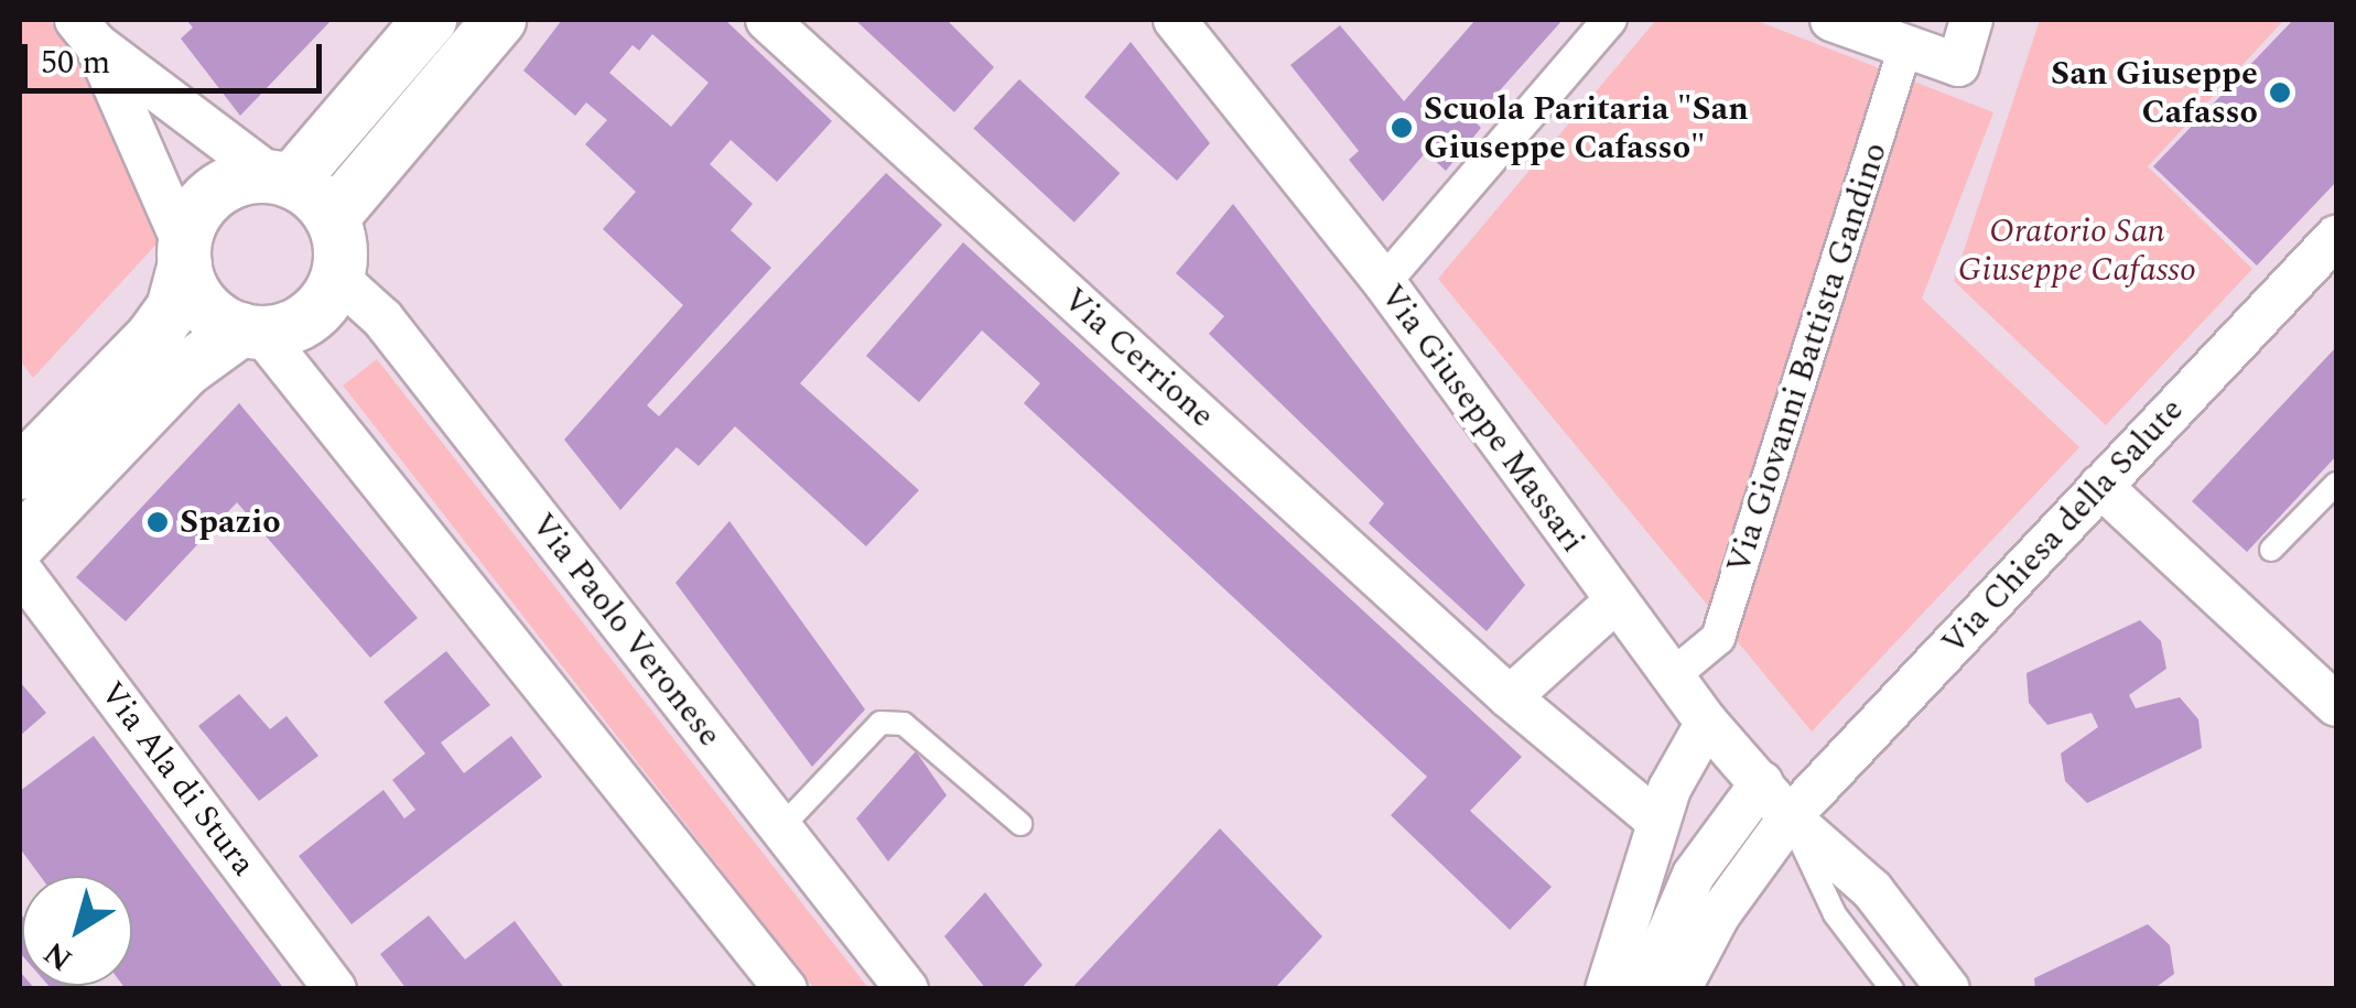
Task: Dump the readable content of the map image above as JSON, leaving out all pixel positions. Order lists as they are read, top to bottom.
{
  "streets": {
    "street": [
      "Via Cerrione",
      "Via Giovanni Battista Gandino",
      "Via Giuseppe Massari",
      "Via Chiesa della Salute",
      "Via Paolo Veronese",
      "Via Ala di Stura"
    ]
  },
  "crossings": [
    ["Via Giovanni Battista Gandino", "Via Giuseppe Massari"],
    ["Via Giuseppe Massari", "Via Chiesa della Salute"]
  ],
  "parks": ["Oratorio San Giuseppe Cafasso"],
  "places": ["San Giuseppe Cafasso", "Scuola Paritaria \"San Giuseppe Cafasso\"", "Spazio"],
  "scale_bar": "50 m",
  "north": "bottom left"
}
